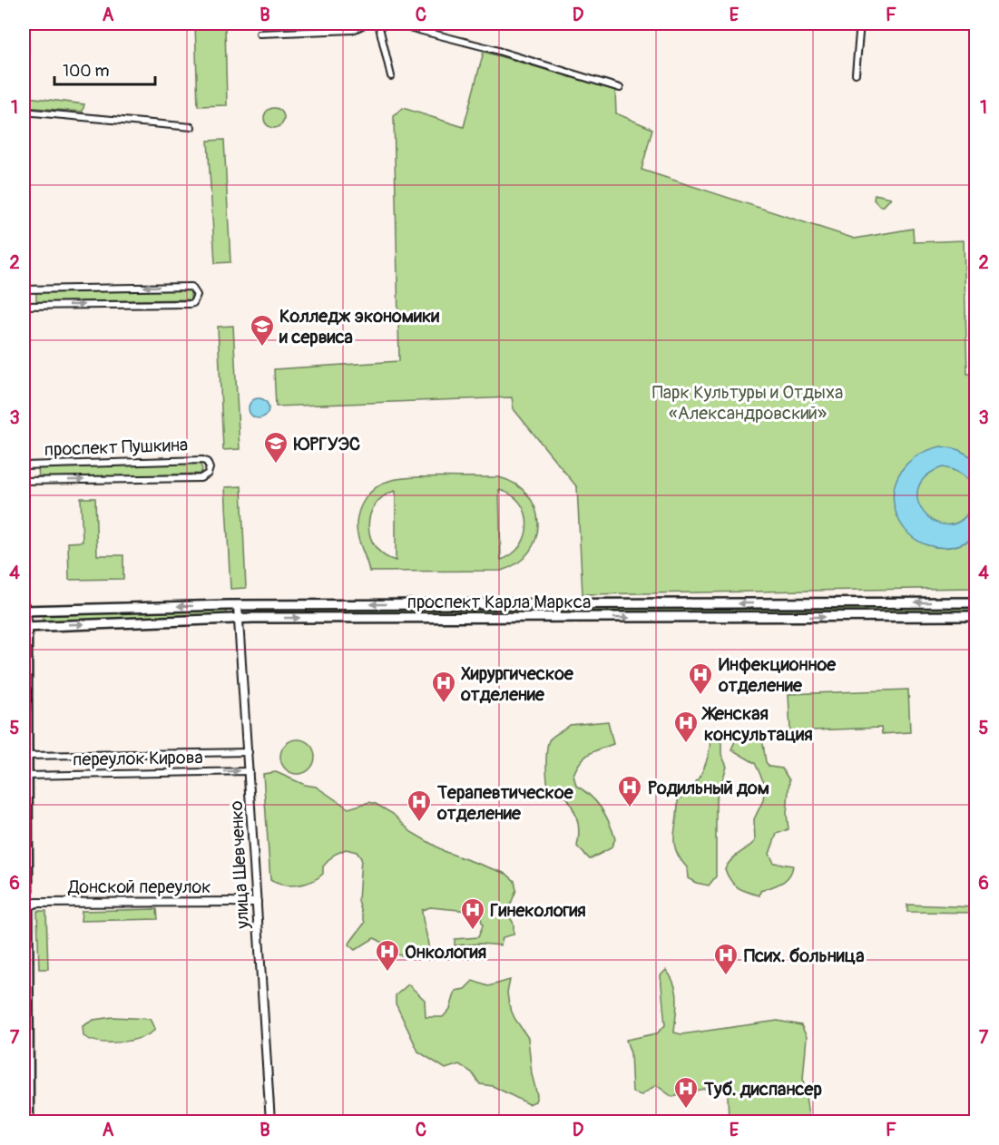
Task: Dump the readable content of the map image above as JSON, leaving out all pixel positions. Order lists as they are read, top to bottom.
{
  "streets": {
    "main road": ["проспект Карла Маркса"],
    "street": [
      "проспект Пушкина",
      "переулок Кирова",
      "улица Шевченко",
      "Донской переулок"
    ]
  },
  "crossings": [
    ["проспект Карла Маркса", "улица Шевченко"],
    ["переулок Кирова", "улица Шевченко"],
    ["улица Шевченко", "Донской переулок"]
  ],
  "parks": ["Парк Культуры и Отдыха «Александровский»"],
  "places": {
    "school or university": ["Колледж экономики и сервиса", "ЮРГУЭС"],
    "hospital": [
      "Инфекционное отделение",
      "Хирургическое отделение",
      "Женская консультация",
      "Родильный дом",
      "Терапевтическое отделение",
      "Гинекология",
      "Онкология",
      "Псих. больница",
      "Туб. диспансер"
    ]
  },
  "scale_bar": "100 m",
  "grid": {
    "columns": [
      "A",
      "B",
      "C",
      "D",
      "E",
      "F"
    ],
    "rows": [
      "1",
      "2",
      "3",
      "4",
      "5",
      "6",
      "7"
    ]
  }
}
